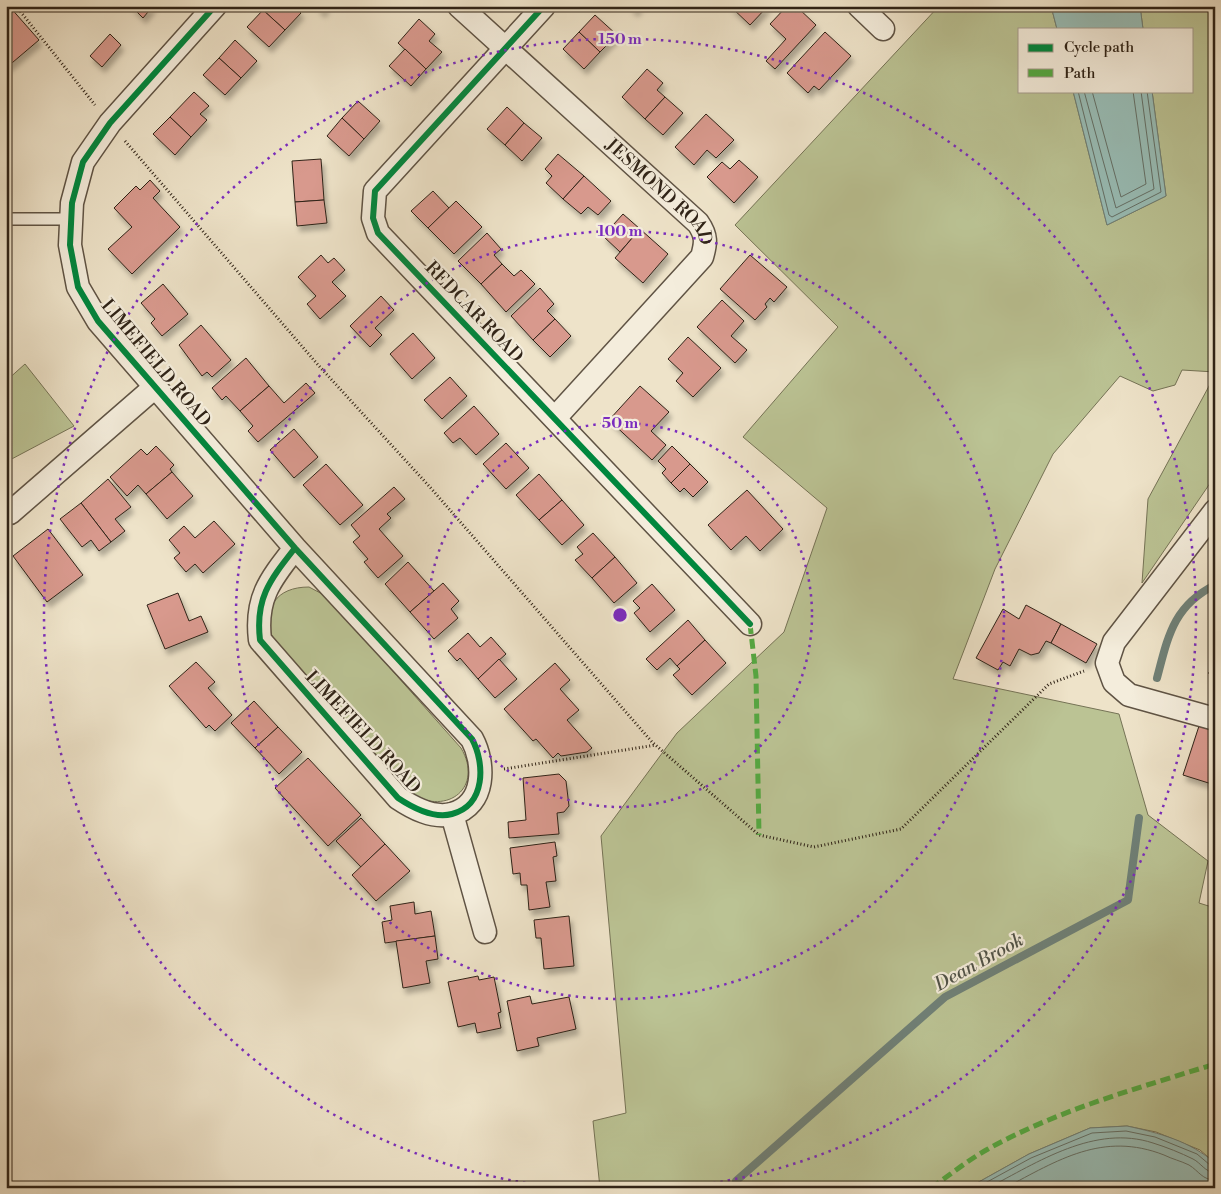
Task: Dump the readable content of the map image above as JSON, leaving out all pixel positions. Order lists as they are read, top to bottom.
{
  "streets": {
    "street": ["JESMOND ROAD", "REDCAR ROAD", "LIMEFIELD ROAD"]
  },
  "crossings": [
    ["JESMOND ROAD", "REDCAR ROAD"]
  ],
  "water": ["Dean Brook"],
  "legend": ["Cycle path", "Path"],
  "rings": ["150 m", "100 m", "50 m"]
}
